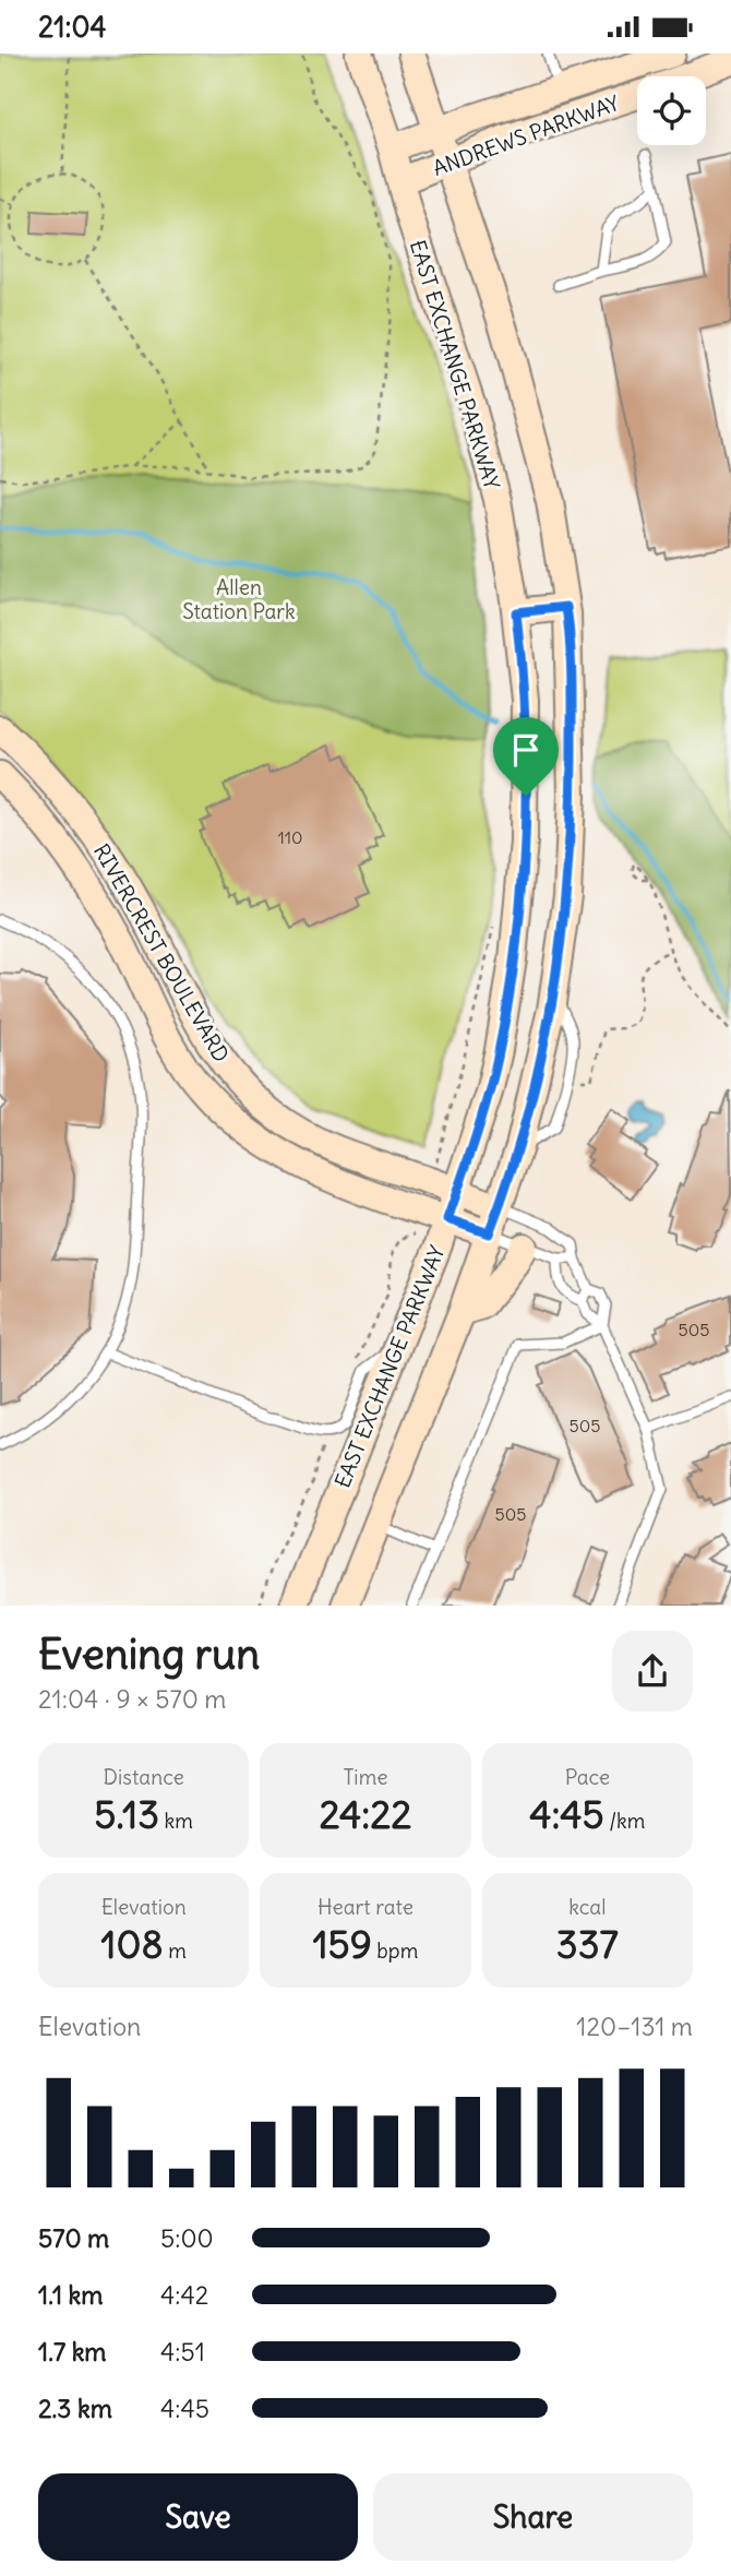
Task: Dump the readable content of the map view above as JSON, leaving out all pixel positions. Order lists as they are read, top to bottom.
{
  "streets": {
    "main road": ["ANDREWS PARKWAY", "EAST EXCHANGE PARKWAY", "RIVERCREST BOULEVARD"]
  },
  "crossings": [
    ["ANDREWS PARKWAY", "EAST EXCHANGE PARKWAY"],
    ["EAST EXCHANGE PARKWAY", "RIVERCREST BOULEVARD"]
  ],
  "parks": ["Allen Station Park"],
  "house_numbers": [
    "110",
    "505",
    "505",
    "505"
  ],
  "page": {
    "status": "21:04",
    "heading": ["Evening run", "21:04 · 9 × 570 m"],
    "stats": [
      ["Distance", "5.13 km"],
      ["Time", "24:22"],
      ["Pace", "4:45 /km"],
      ["Elevation", "108 m"],
      ["Heart rate", "159 bpm"],
      ["kcal", "337"]
    ],
    "chart": ["Elevation", "120–131 m"],
    "list": [
      {
        "name": "570 m",
        "note": "5:00"
      },
      {
        "name": "1.1 km",
        "note": "4:42"
      },
      {
        "name": "1.7 km",
        "note": "4:51"
      },
      {
        "name": "2.3 km",
        "note": "4:45"
      }
    ],
    "buttons": ["Save", "Share"]
  }
}
